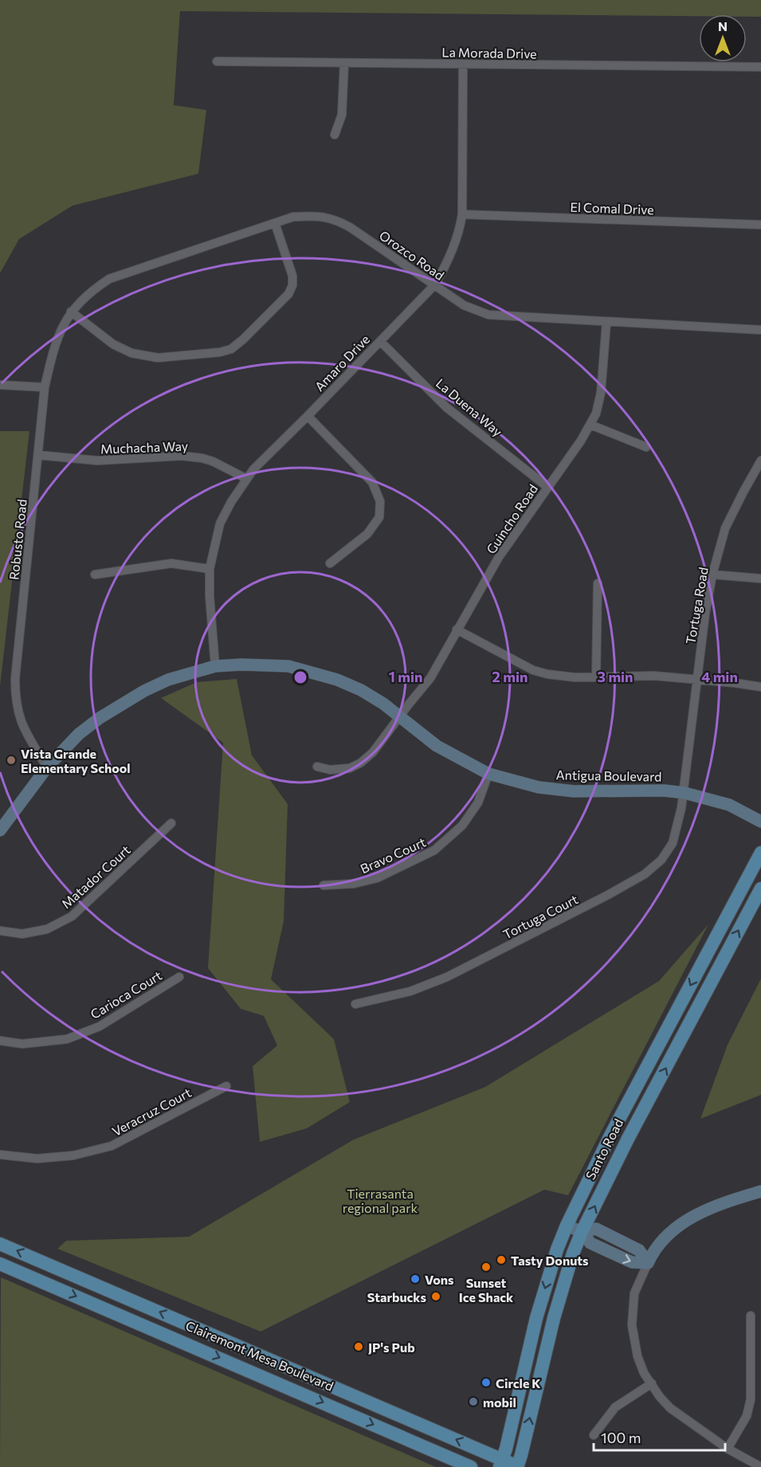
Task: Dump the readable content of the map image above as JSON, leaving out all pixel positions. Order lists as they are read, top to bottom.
{
  "streets": {
    "main road": ["Santo Road", "Clairemont Mesa Boulevard"],
    "street": [
      "La Morada Drive",
      "El Comal Drive",
      "Orozco Road",
      "Amaro Drive",
      "La Duena Way",
      "Muchacha Way",
      "Guincho Road",
      "Robusto Road",
      "Tortuga Road",
      "Antigua Boulevard",
      "Bravo Court",
      "Matador Court",
      "Tortuga Court",
      "Carioca Court",
      "Veracruz Court"
    ]
  },
  "crossings": [
    ["La Morada Drive", "Amaro Drive"],
    ["El Comal Drive", "Amaro Drive"],
    ["Orozco Road", "Amaro Drive"],
    ["Orozco Road", "Guincho Road"],
    ["Orozco Road", "Robusto Road"],
    ["Amaro Drive", "La Duena Way"],
    ["Amaro Drive", "Muchacha Way"],
    ["Amaro Drive", "Antigua Boulevard"],
    ["La Duena Way", "Guincho Road"],
    ["Muchacha Way", "Robusto Road"],
    ["Guincho Road", "Antigua Boulevard"],
    ["Robusto Road", "Antigua Boulevard"],
    ["Tortuga Road", "Antigua Boulevard"],
    ["Tortuga Road", "Tortuga Court"],
    ["Antigua Boulevard", "Bravo Court"],
    ["Antigua Boulevard", "Tortuga Court"],
    ["Santo Road", "Clairemont Mesa Boulevard"]
  ],
  "parks": ["Tierrasanta regional park"],
  "places": [
    "Vista Grande Elementary School",
    "Tasty Donuts",
    "Sunset Ice Shack",
    "Vons",
    "Starbucks",
    "JP's Pub",
    "Circle K",
    "mobil"
  ],
  "scale_bar": "100 m",
  "north": "top",
  "rings": [
    "1 min",
    "2 min",
    "3 min",
    "4 min"
  ]
}
